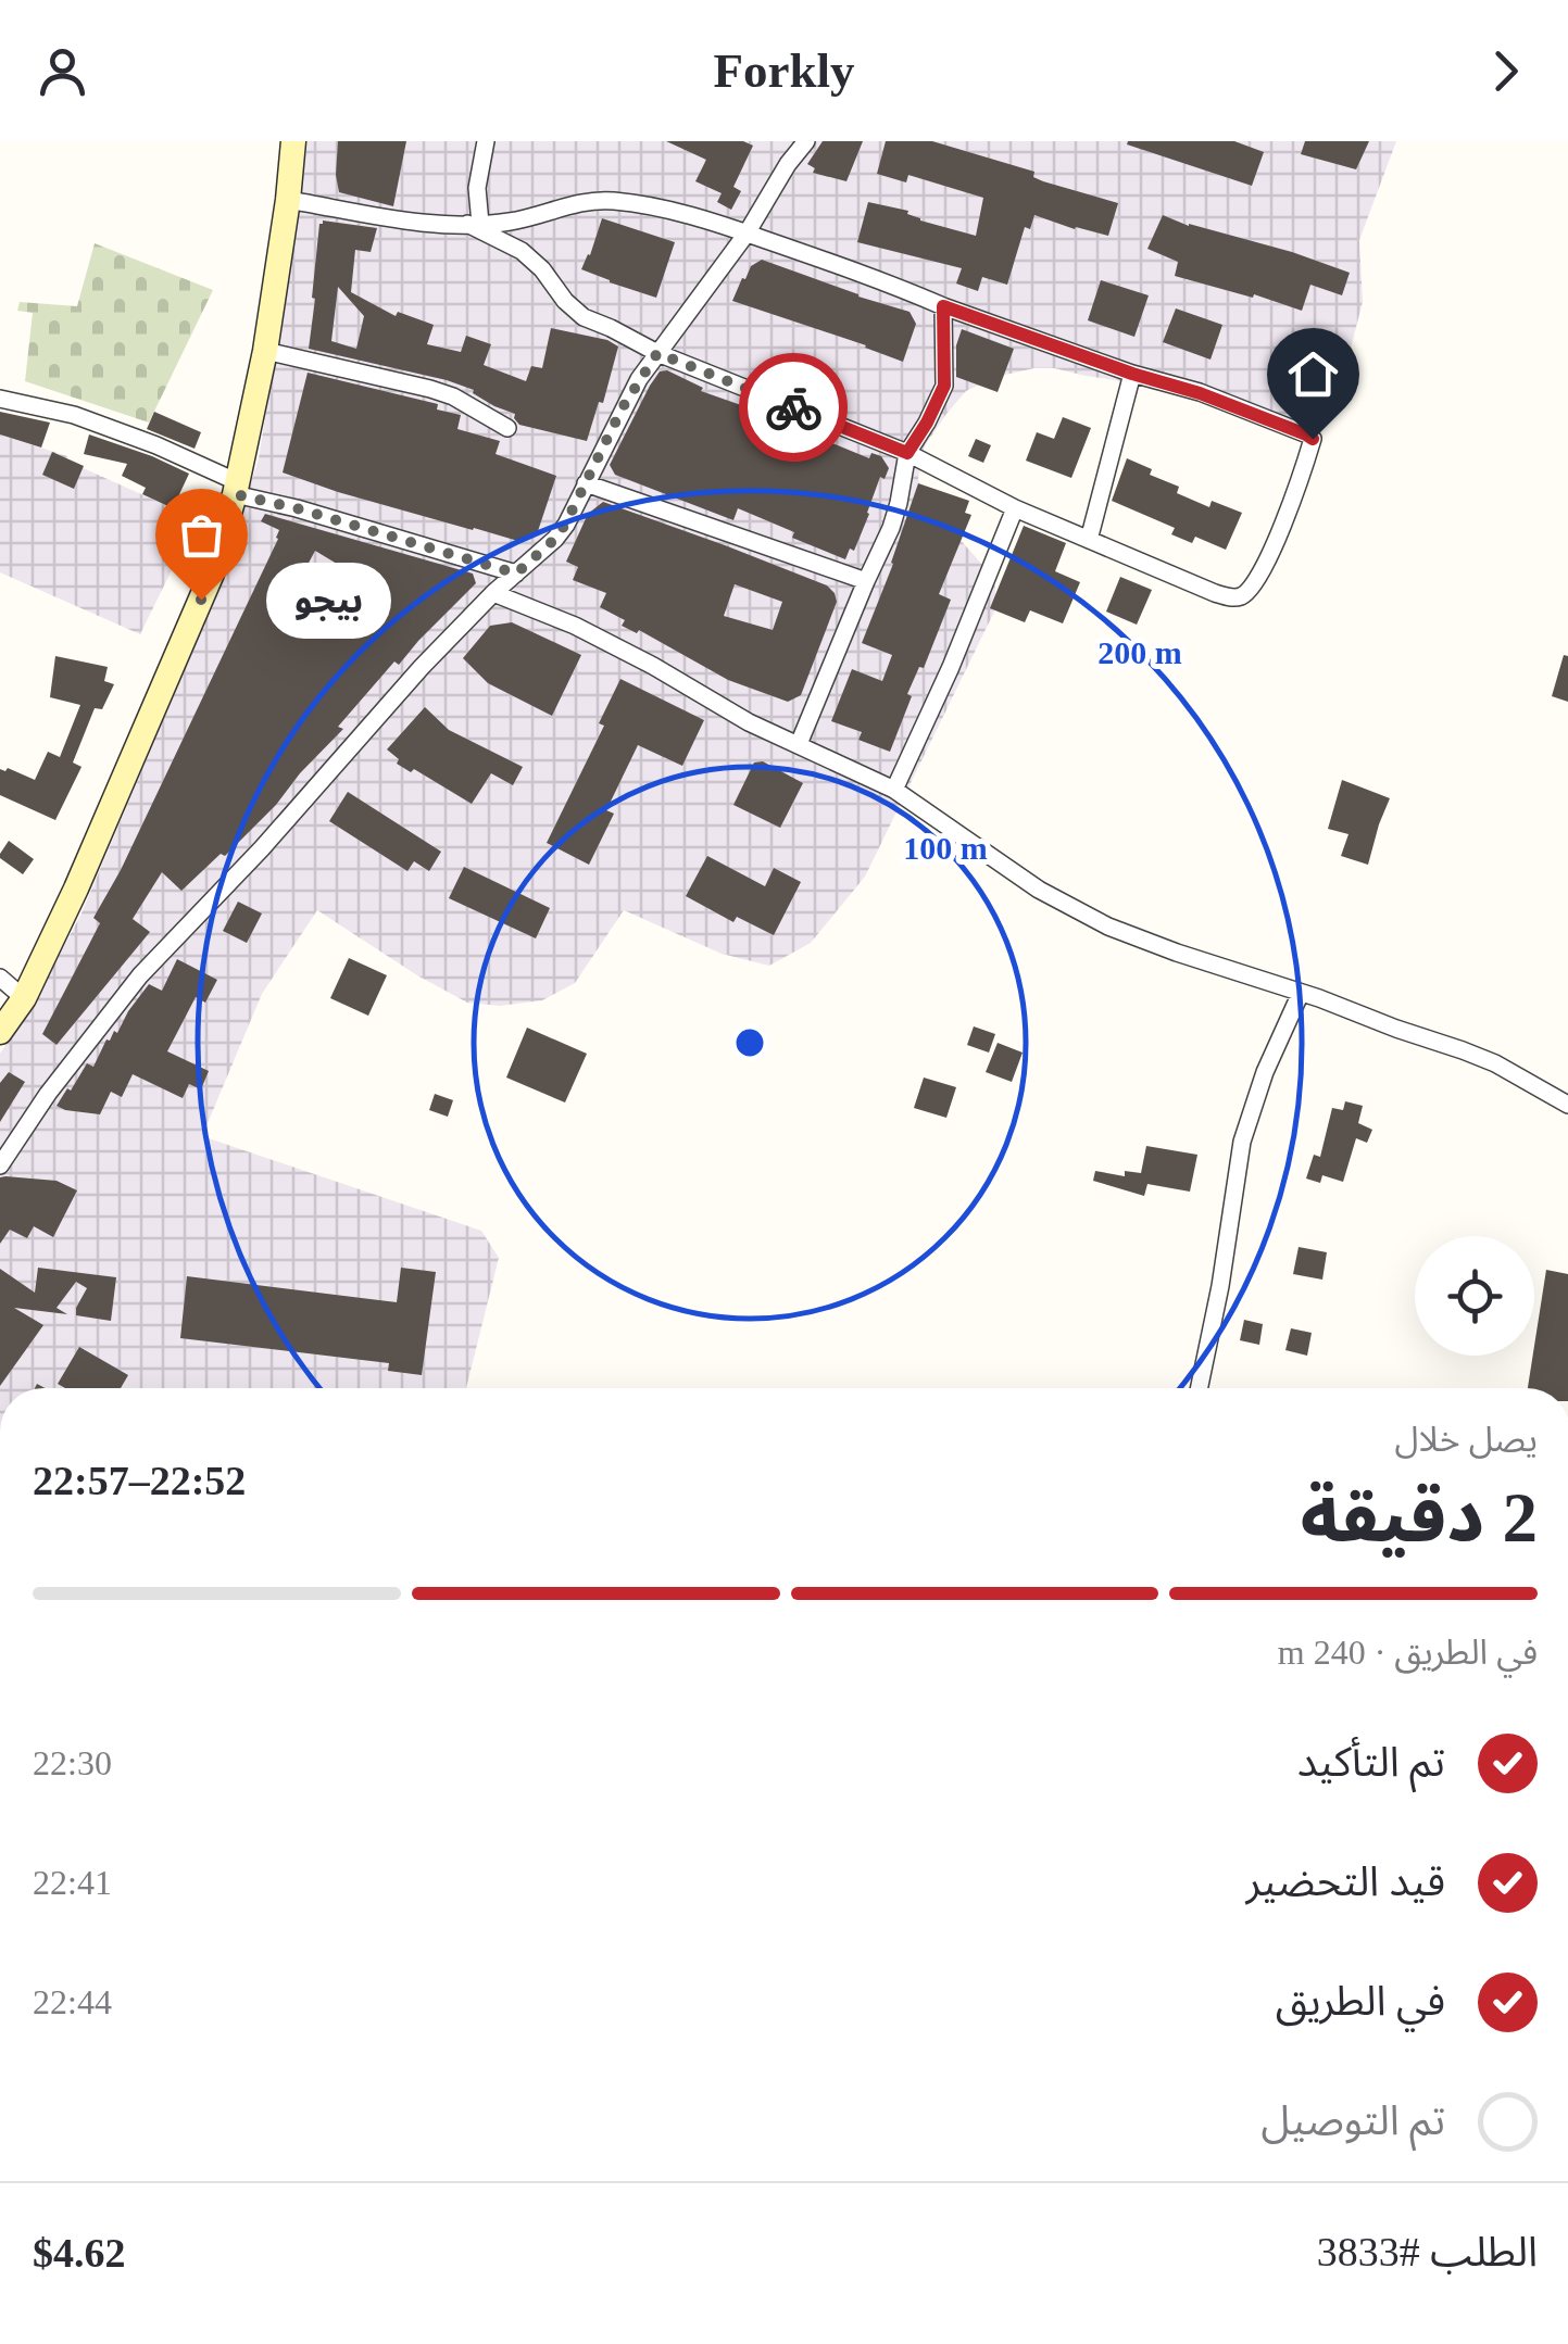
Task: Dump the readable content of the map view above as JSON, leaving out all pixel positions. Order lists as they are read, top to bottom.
{
  "places": ["بيجو"],
  "page": {
    "header": "Forkly",
    "bubble": "بيجو",
    "heading": ["2 دقيقة", "يصل خلال", "22:52–22:57"],
    "panel": ["الطلب #3833", "$4.62"],
    "bar": "في الطريق · 240 m",
    "list": [
      ["تم التأكيد", "22:30"],
      ["قيد التحضير", "22:41"],
      ["في الطريق", "22:44"],
      "تم التوصيل"
    ]
  },
  "rings": ["200 m", "100 m"]
}
